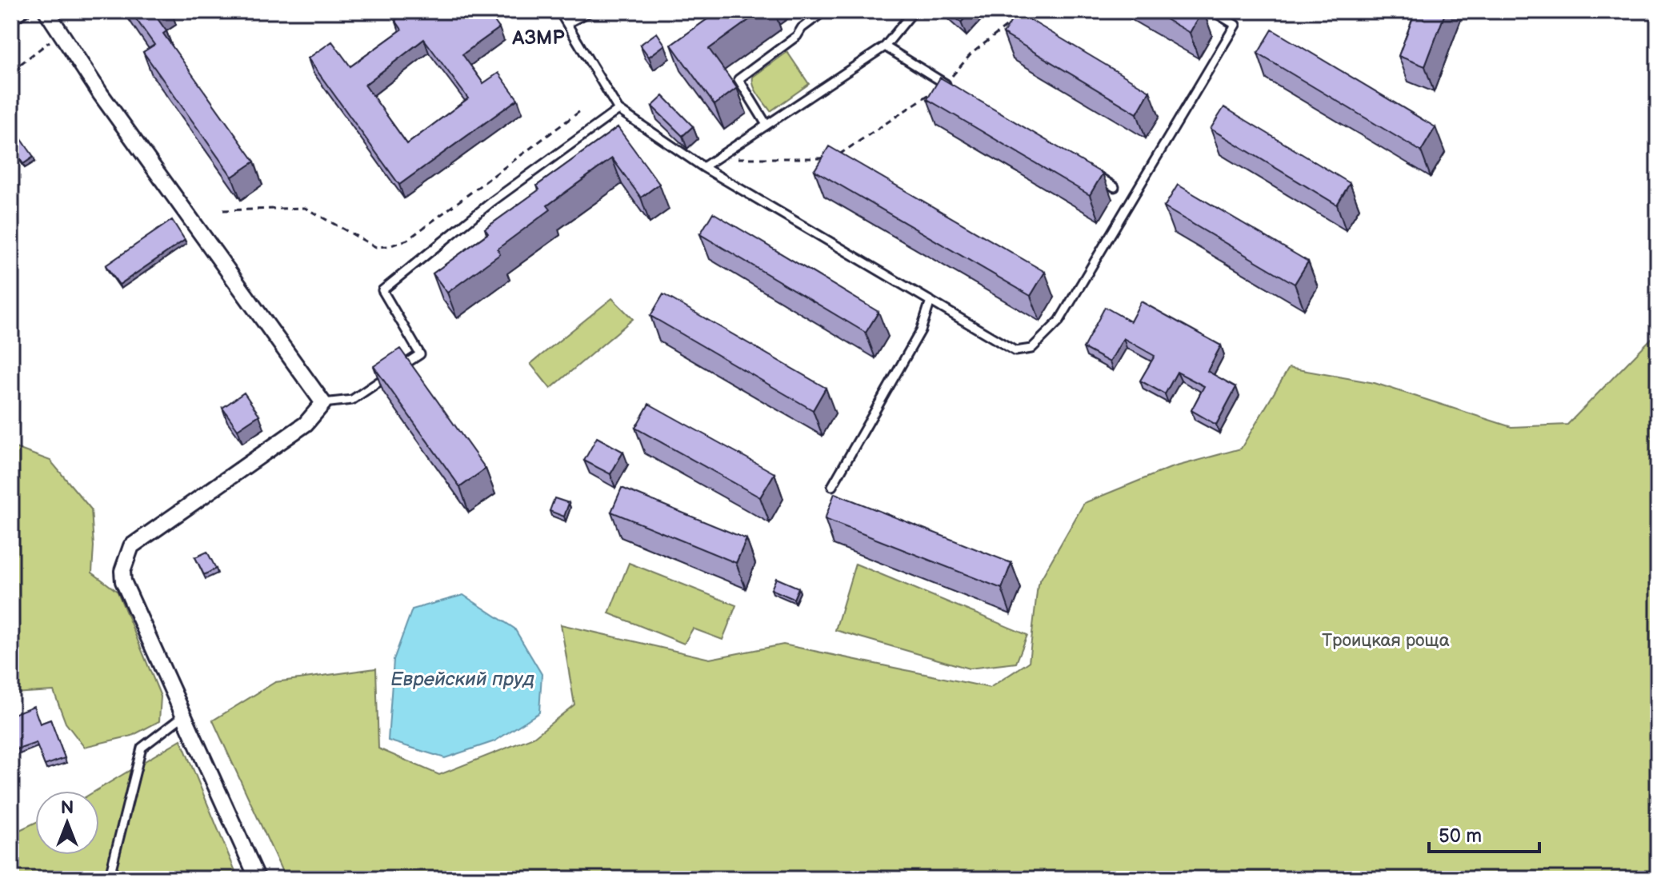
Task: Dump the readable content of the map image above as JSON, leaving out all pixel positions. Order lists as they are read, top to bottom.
{
  "districts": ["АЗМР"],
  "water": ["Еврейский пруд"],
  "parks": ["Троицкая роща"],
  "scale_bar": "50 m",
  "north": "top"
}
